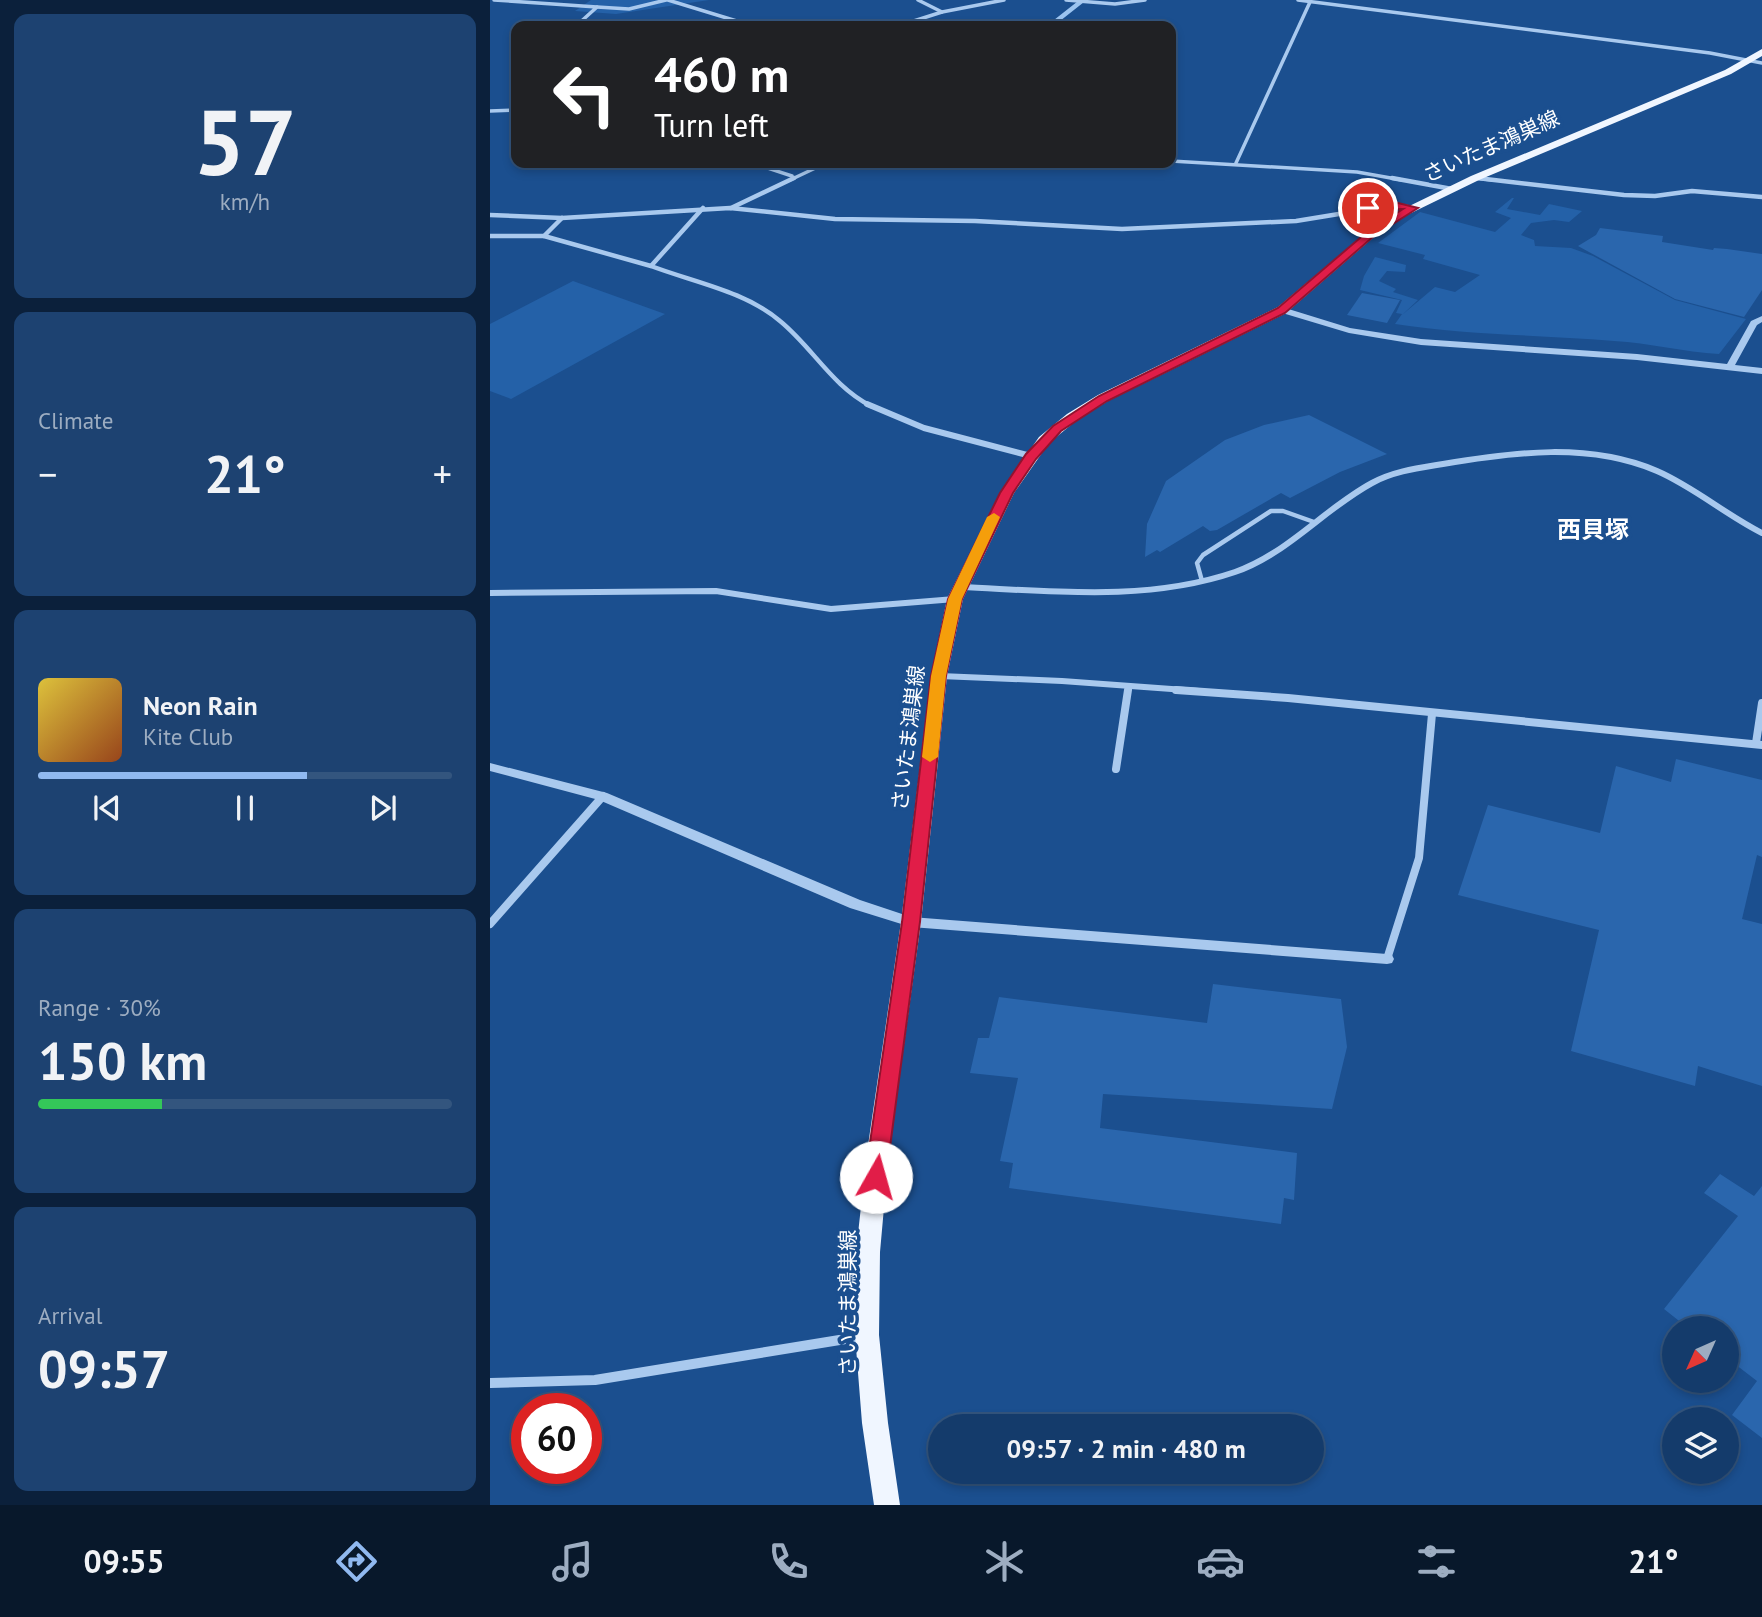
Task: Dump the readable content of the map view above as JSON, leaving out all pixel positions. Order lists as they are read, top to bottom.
{
  "streets": {
    "main road": ["さいたま鴻巣線"]
  },
  "districts": ["西貝塚"],
  "north": "bottom left",
  "page": {
    "tile": [
      ["57", "km/h"],
      "Climate",
      ["Range · 30%", "150 km"],
      ["Arrival", "09:57"]
    ],
    "turn": ["460 m", "Turn left"],
    "heat": ["−", "21°", "+"],
    "song": ["Neon Rain", "Kite Club"],
    "limit": "60",
    "trip": "09:57 · 2 min · 480 m",
    "tabs": ["09:55", "21°"]
  }
}
